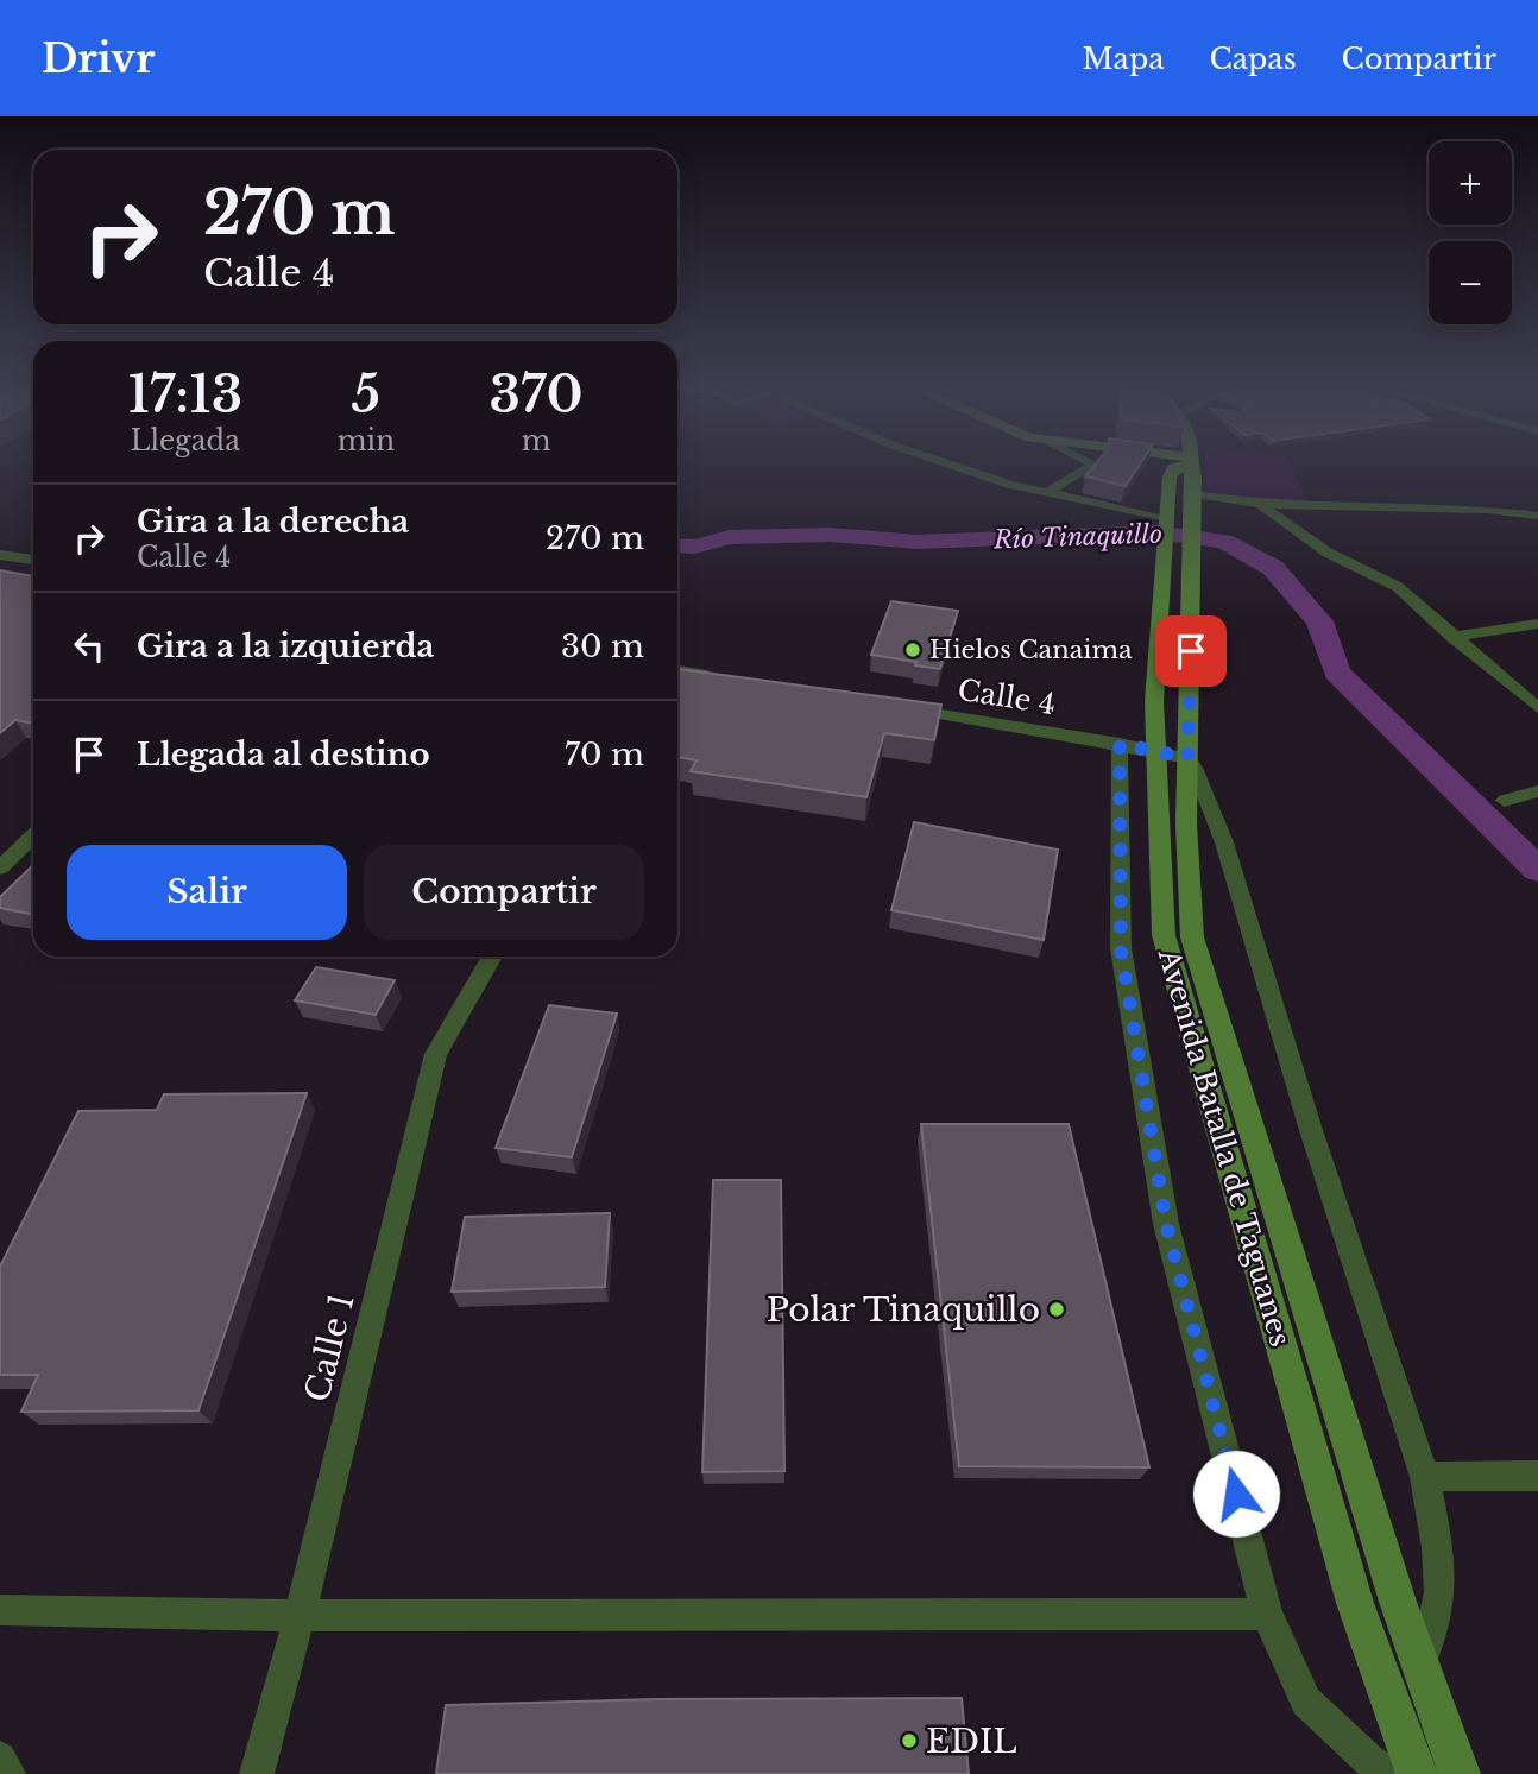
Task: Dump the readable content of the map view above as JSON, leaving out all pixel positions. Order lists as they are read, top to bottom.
{
  "streets": {
    "street": ["Calle 4", "Avenida Batalla de Taguanes", "Calle 1"]
  },
  "crossings": [
    ["Calle 4", "Avenida Batalla de Taguanes"]
  ],
  "water": ["Río Tinaquillo"],
  "places": ["Hielos Canaima", "Polar Tinaquillo", "EDIL"],
  "page": {
    "header": "Drivr",
    "nav": ["Mapa", "Capas", "Compartir"],
    "map_buttons": ["+", "−"],
    "turn": ["270 m", "Calle 4"],
    "eta": [
      "17:13",
      "Llegada",
      "5",
      "min",
      "370",
      "m"
    ],
    "list": [
      {
        "name": "Gira a la derecha",
        "note": "Calle 4",
        "value": "270 m"
      },
      {
        "name": "Gira a la izquierda",
        "value": "30 m"
      },
      {
        "name": "Llegada al destino",
        "value": "70 m"
      }
    ],
    "buttons": ["Salir", "Compartir"]
  }
}
